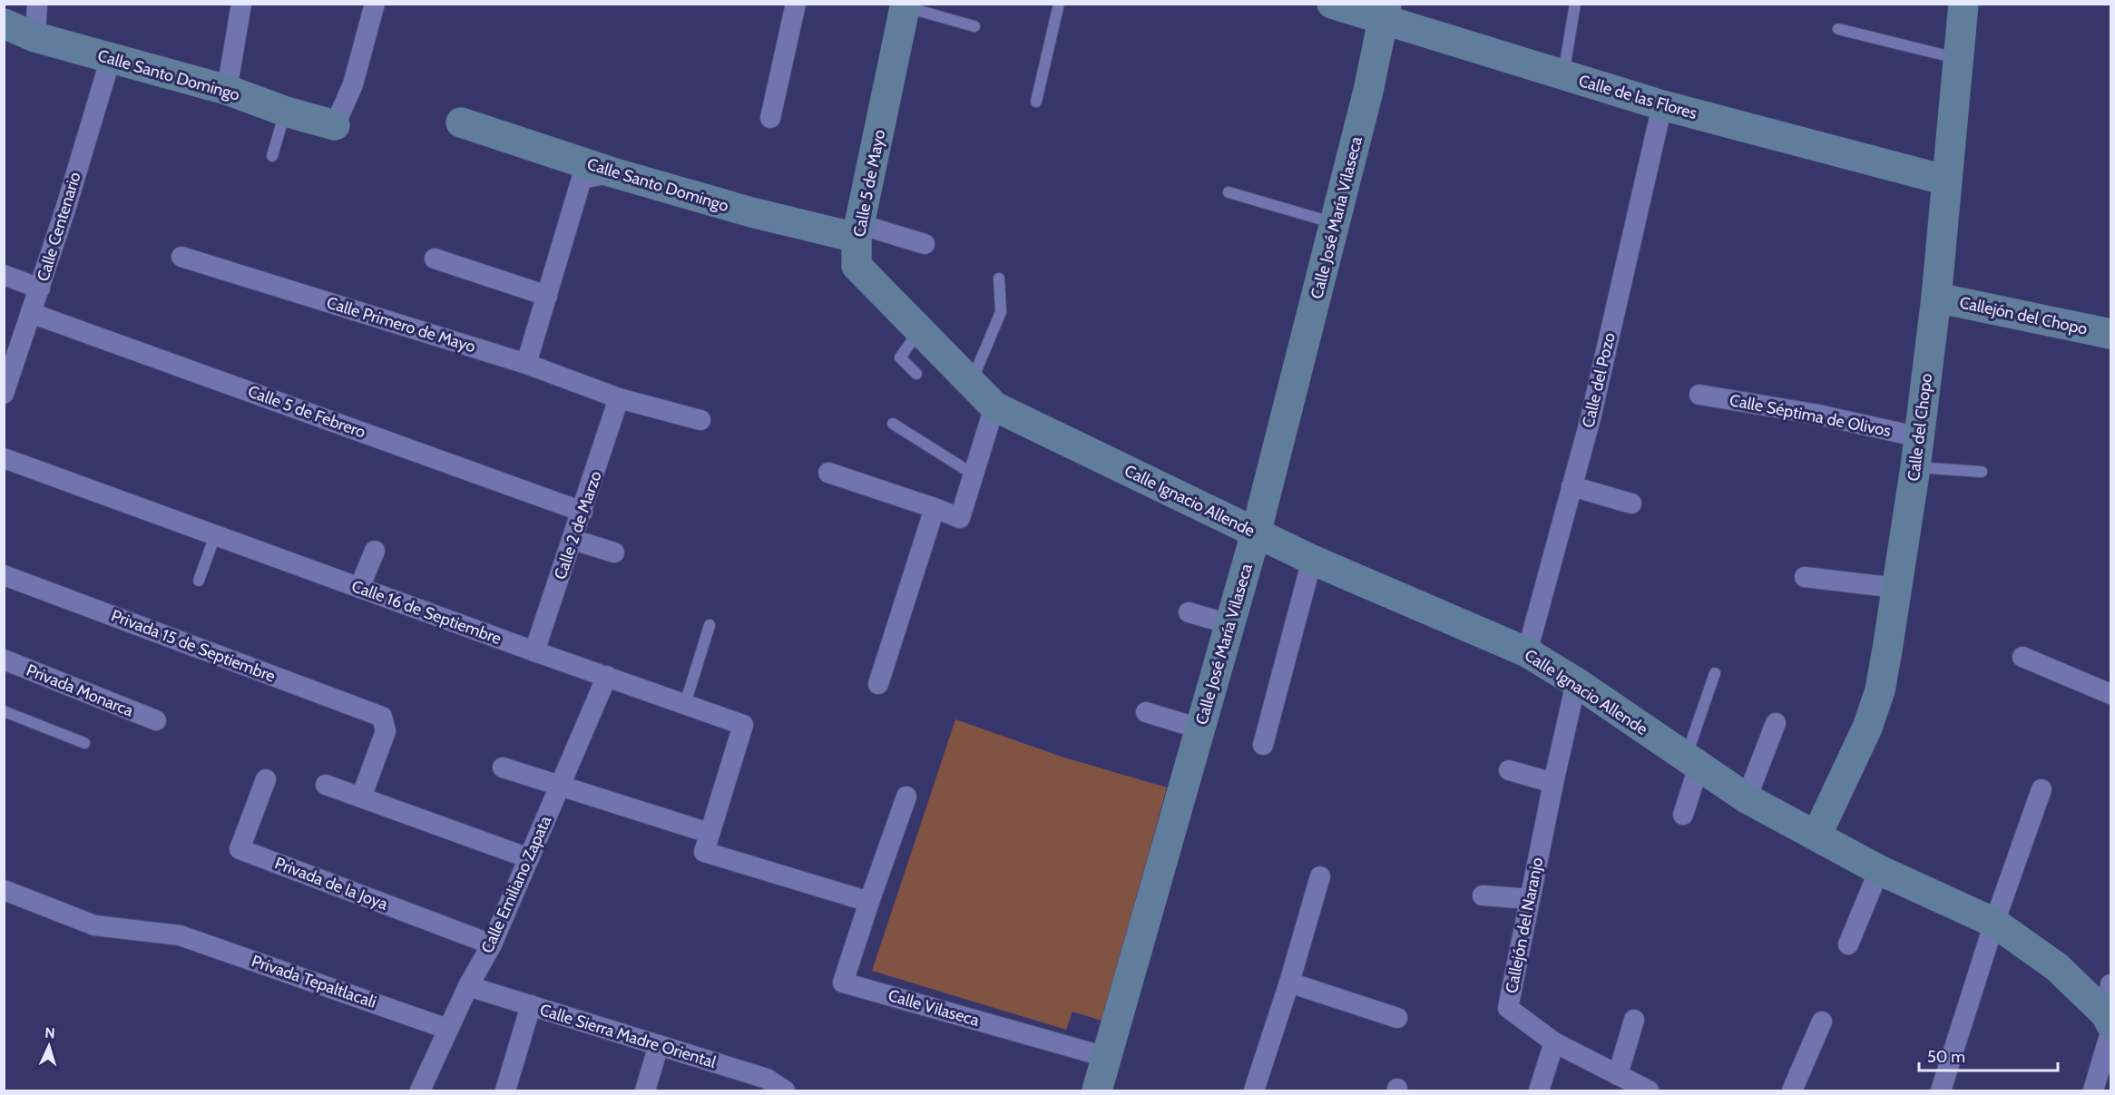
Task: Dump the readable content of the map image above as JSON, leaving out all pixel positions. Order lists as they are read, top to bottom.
{
  "streets": {
    "street": [
      "Calle Santo Domingo",
      "Calle de las Flores",
      "Calle 5 de Mayo",
      "Calle José María Vilaseca",
      "Calle Centenario",
      "Callejón del Chopo",
      "Calle Primero de Mayo",
      "Calle del Pozo",
      "Calle 5 de Febrero",
      "Calle Séptima de Olivos",
      "Calle del Chopo",
      "Calle Ignacio Allende",
      "Calle 2 de Marzo",
      "Calle 16 de Septiembre",
      "Privada 15 de Septiembre",
      "Privada Monarca",
      "Privada de la Joya",
      "Calle Emiliano Zapata",
      "Callejón del Naranjo",
      "Privada Tepaltlacali",
      "Calle Vilaseca",
      "Calle Sierra Madre Oriental"
    ]
  },
  "crossings": [
    ["Calle Santo Domingo", "Calle 5 de Mayo"],
    ["Calle Santo Domingo", "Calle Centenario"],
    ["Calle de las Flores", "Calle José María Vilaseca"],
    ["Calle de las Flores", "Calle del Pozo"],
    ["Calle de las Flores", "Calle del Chopo"],
    ["Calle 5 de Mayo", "Calle Ignacio Allende"],
    ["Calle José María Vilaseca", "Calle Ignacio Allende"],
    ["Calle José María Vilaseca", "Calle Vilaseca"],
    ["Calle Centenario", "Calle 5 de Febrero"],
    ["Callejón del Chopo", "Calle del Chopo"],
    ["Calle Primero de Mayo", "Calle 2 de Marzo"],
    ["Calle del Pozo", "Calle Ignacio Allende"],
    ["Calle 5 de Febrero", "Calle 2 de Marzo"],
    ["Calle Séptima de Olivos", "Calle del Chopo"],
    ["Calle del Chopo", "Calle Ignacio Allende"],
    ["Calle Ignacio Allende", "Callejón del Naranjo"],
    ["Calle 2 de Marzo", "Calle 16 de Septiembre"],
    ["Calle 16 de Septiembre", "Calle Emiliano Zapata"],
    ["Privada de la Joya", "Calle Emiliano Zapata"],
    ["Calle Emiliano Zapata", "Privada Tepaltlacali"],
    ["Calle Emiliano Zapata", "Calle Sierra Madre Oriental"]
  ],
  "scale_bar": "50 m",
  "north": "top"
}
